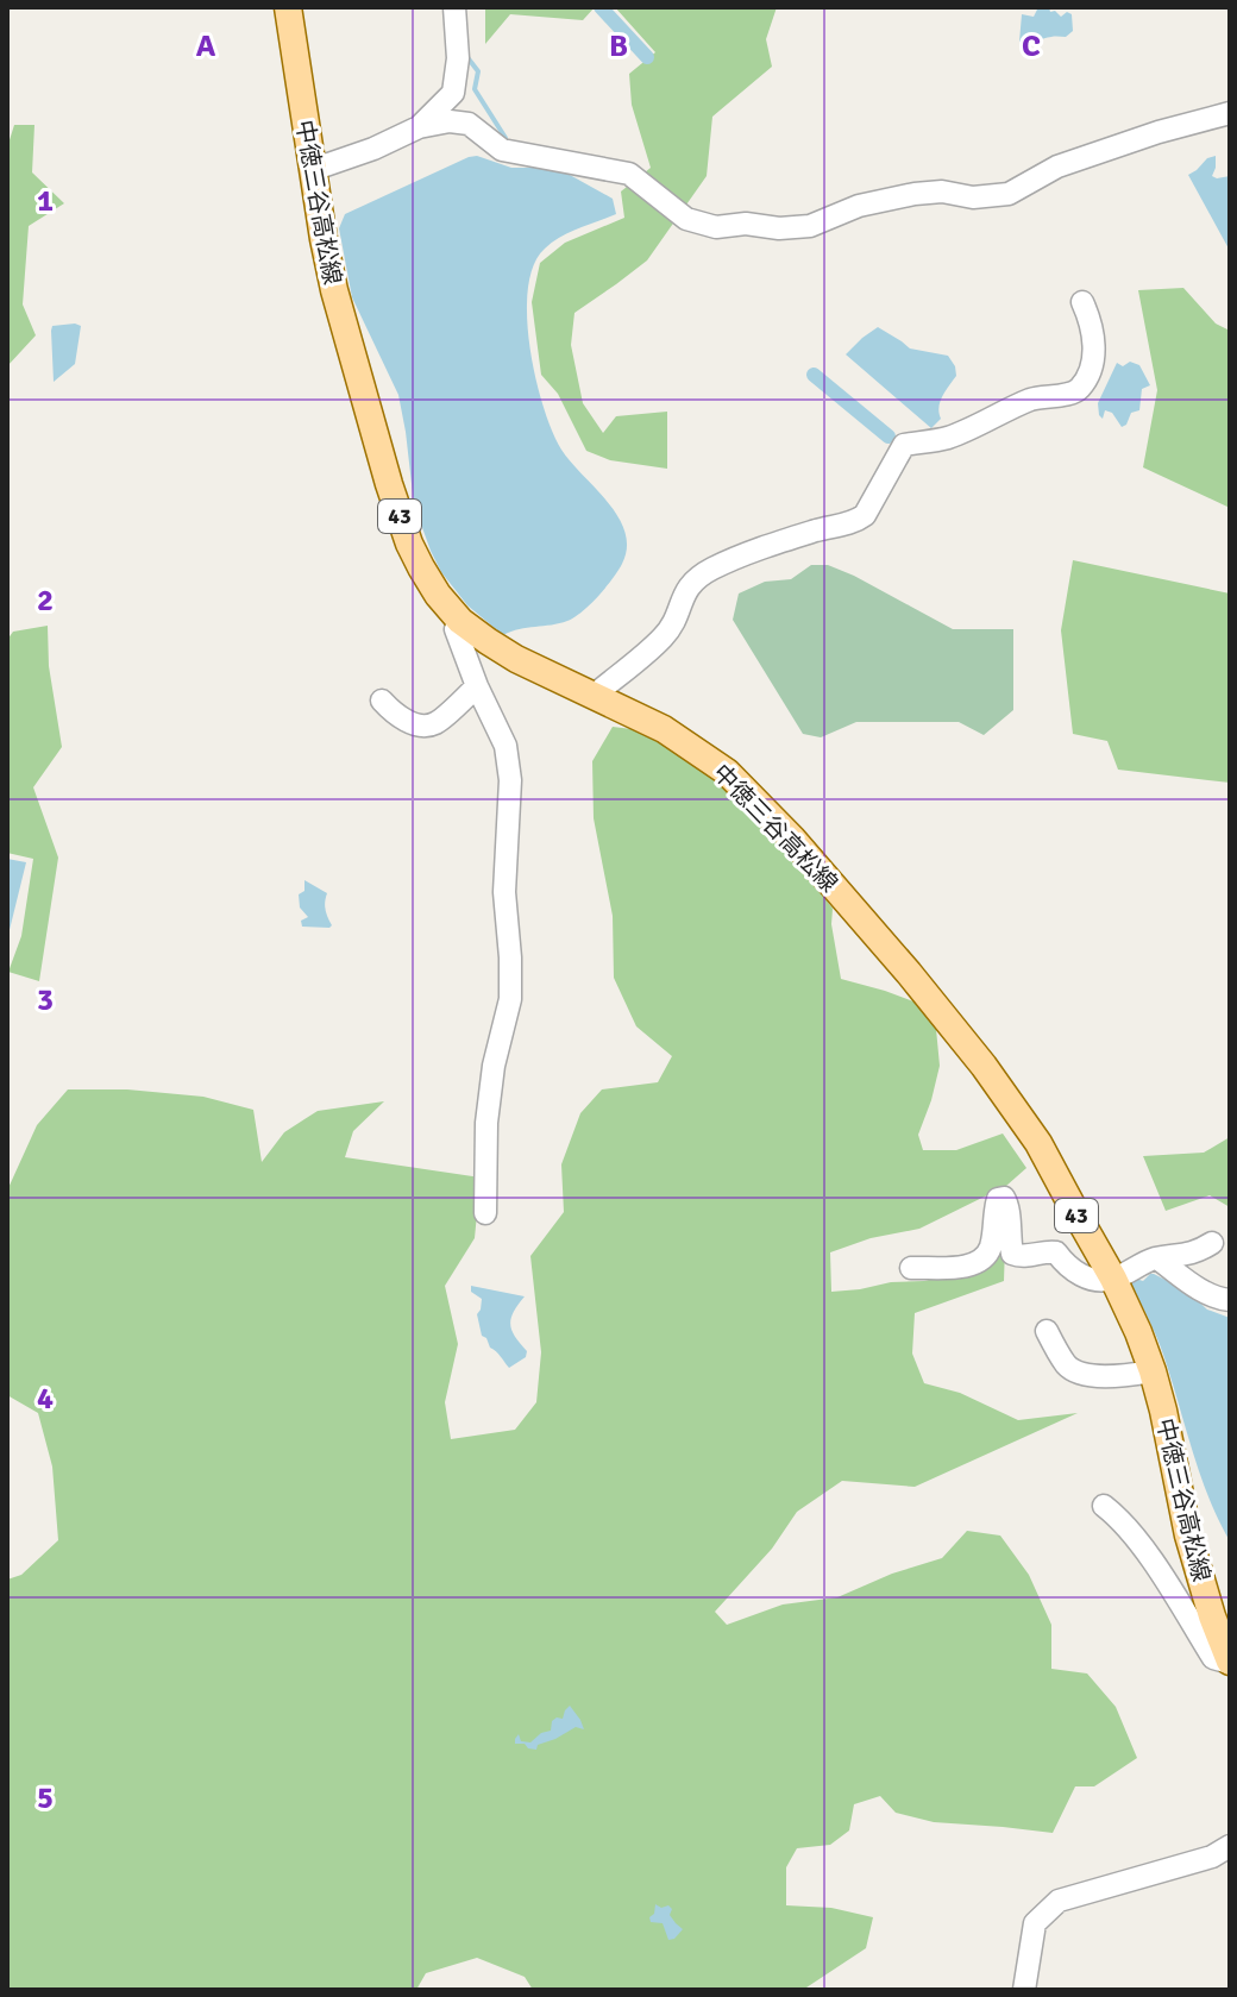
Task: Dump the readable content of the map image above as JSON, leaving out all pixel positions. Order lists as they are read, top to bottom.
{
  "streets": {
    "main road": ["中徳三谷高松線", "43"]
  },
  "grid": {
    "columns": ["A", "B", "C"],
    "rows": [
      "1",
      "2",
      "3",
      "4",
      "5"
    ]
  }
}
